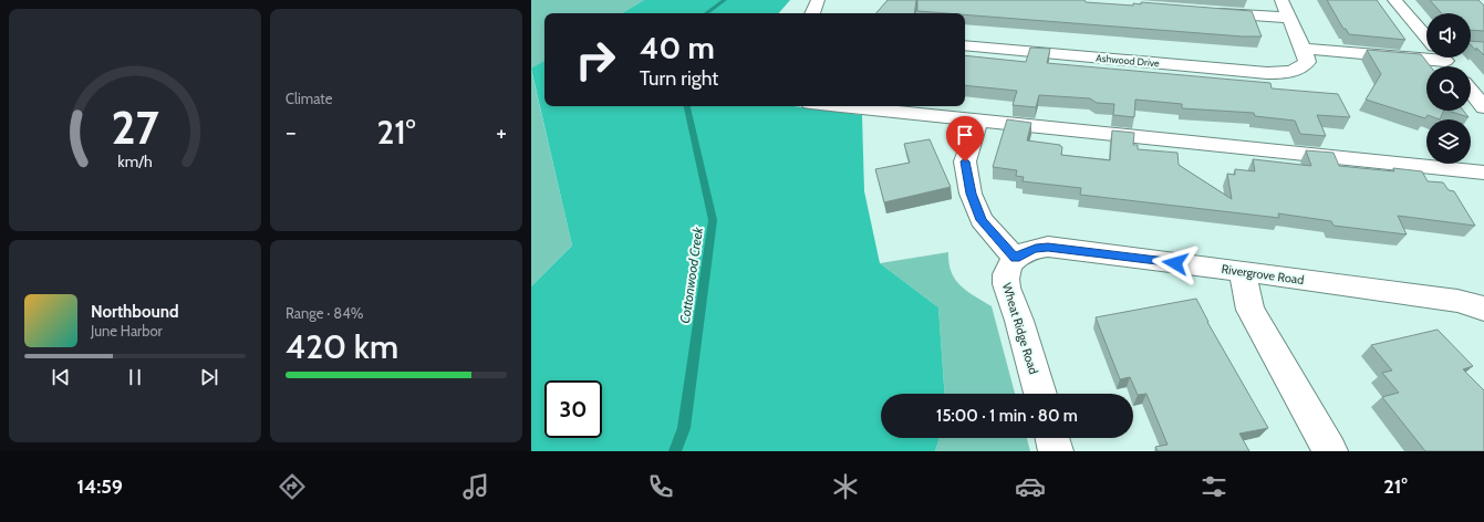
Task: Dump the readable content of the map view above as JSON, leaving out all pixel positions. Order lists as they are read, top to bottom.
{
  "streets": {
    "street": ["Ashwood Drive", "Rivergrove Road", "Wheat Ridge Road"]
  },
  "crossings": [
    ["Rivergrove Road", "Wheat Ridge Road"]
  ],
  "water": ["Cottonwood Creek"],
  "page": {
    "tile": [
      "Climate",
      ["Range · 84%", "420 km"]
    ],
    "turn": ["40 m", "Turn right"],
    "heat": ["−", "21°", "+"],
    "song": ["Northbound", "June Harbor"],
    "limit": "30",
    "trip": "15:00 · 1 min · 80 m",
    "tabs": ["14:59", "21°"],
    "gauge": ["27", "km/h"]
  }
}
